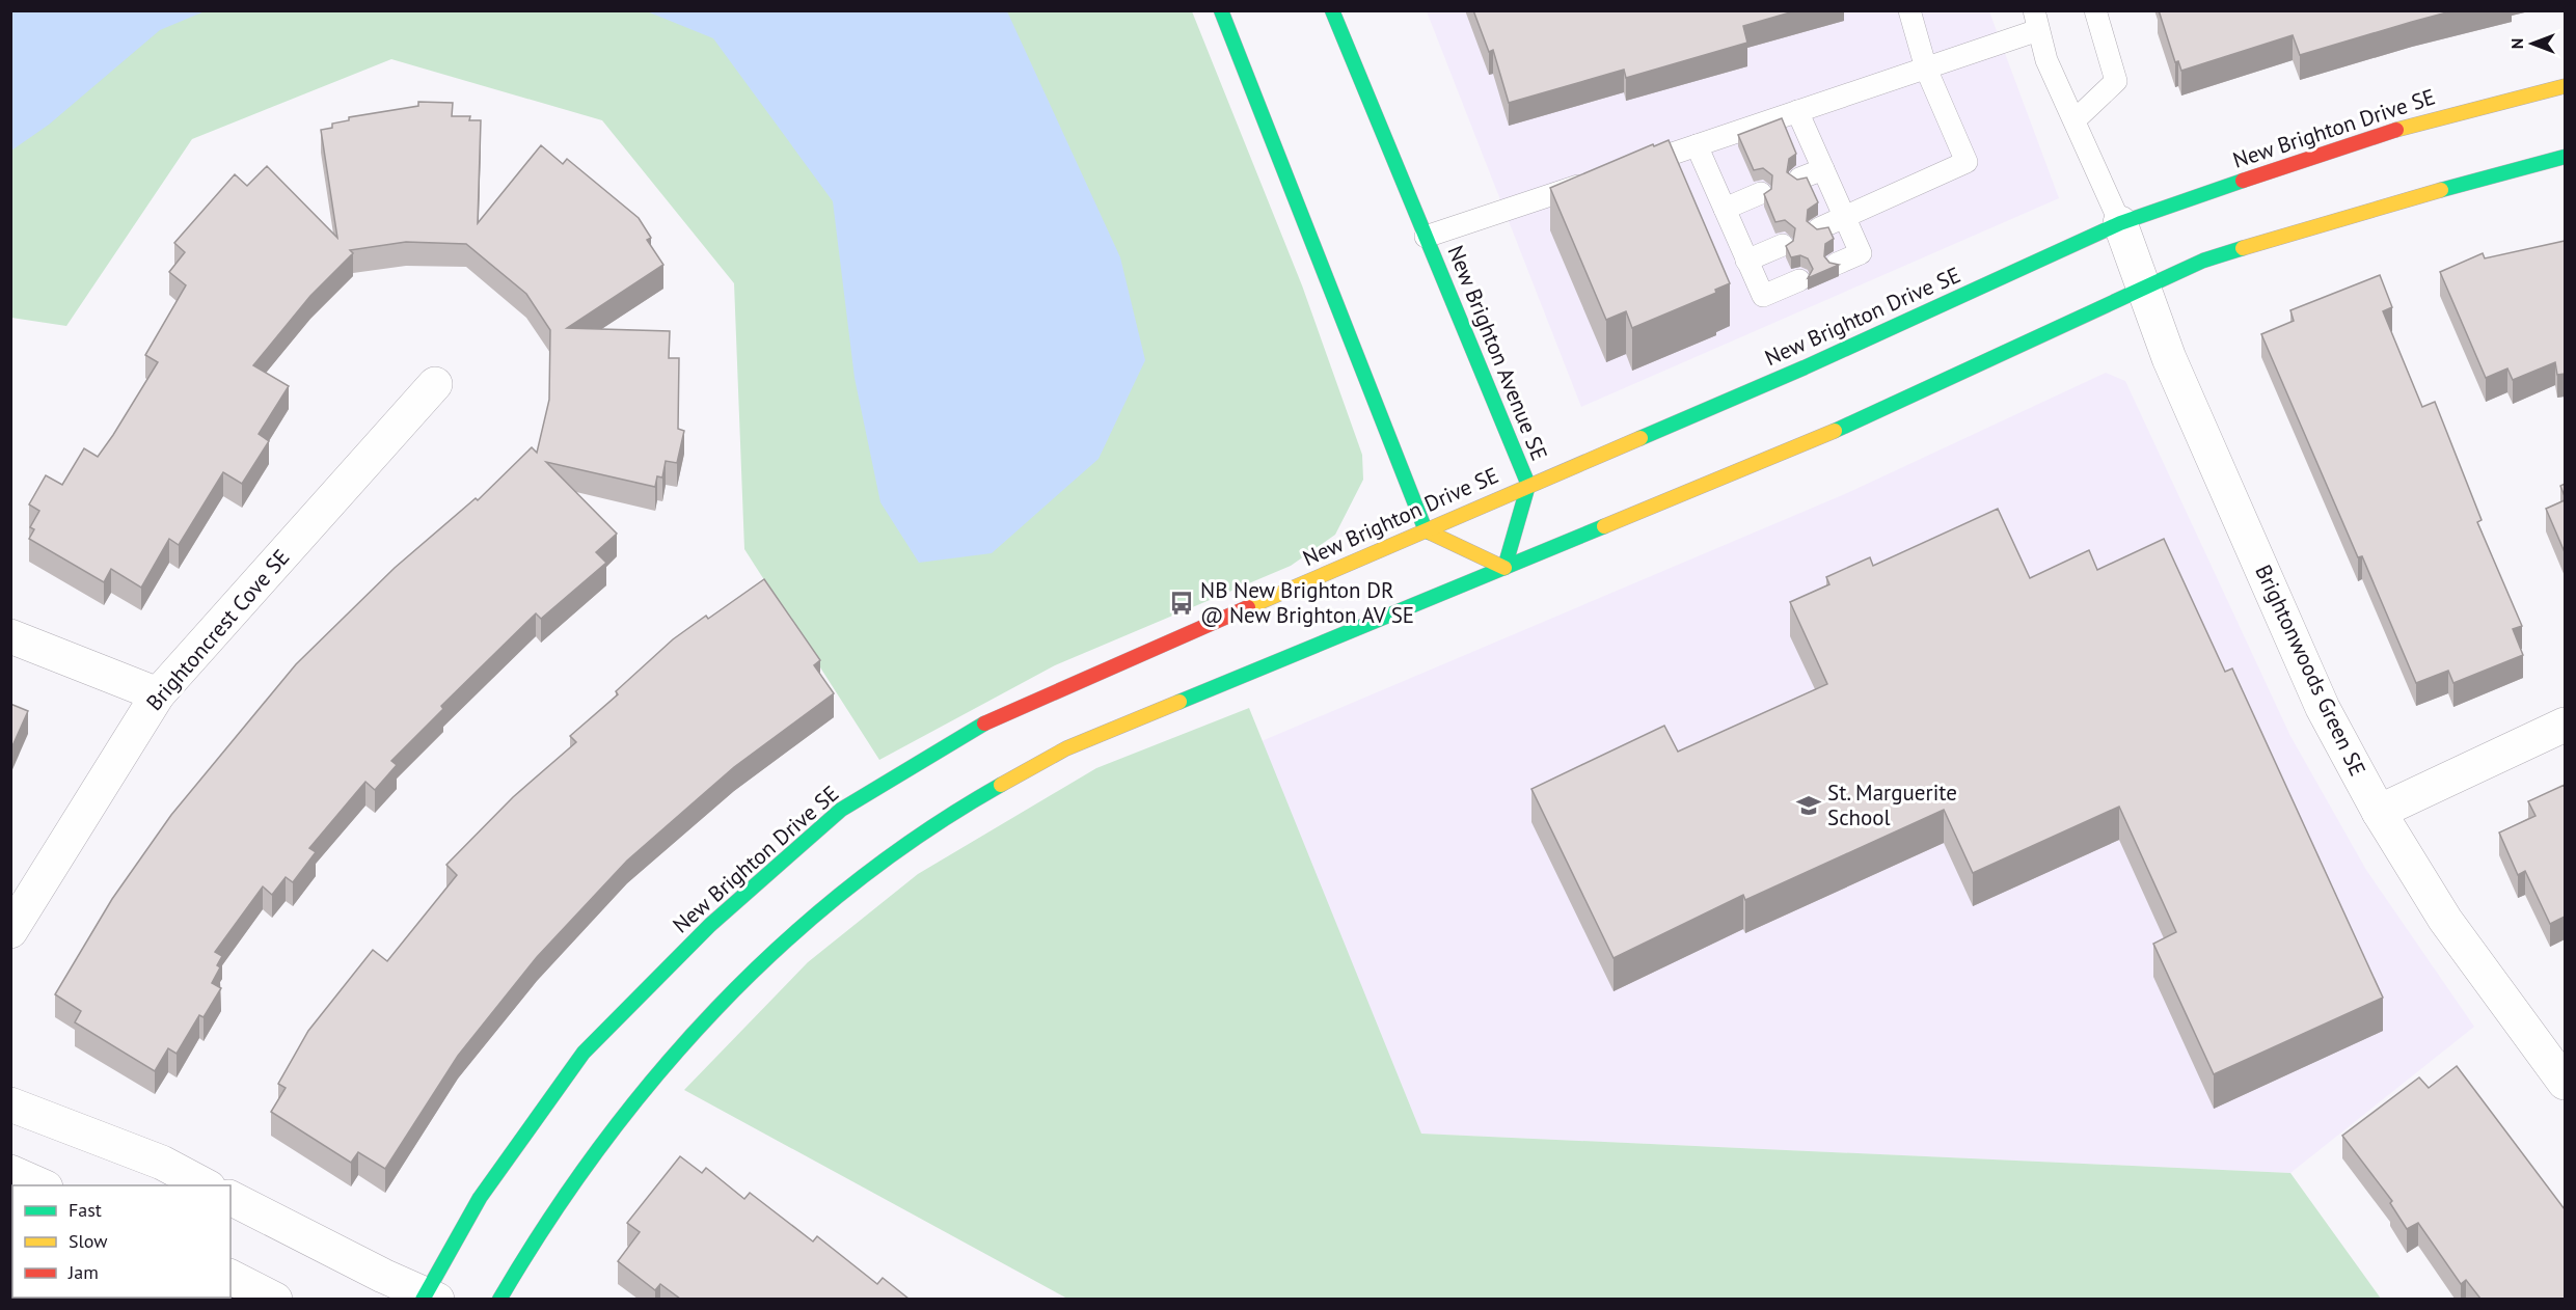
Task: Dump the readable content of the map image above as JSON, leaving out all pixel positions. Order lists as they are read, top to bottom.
{
  "streets": {
    "street": [
      "New Brighton Drive SE",
      "New Brighton Avenue SE",
      "Brightoncrest Cove SE",
      "Brightonwoods Green SE"
    ]
  },
  "crossings": [
    ["New Brighton Drive SE", "New Brighton Avenue SE"],
    ["New Brighton Drive SE", "Brightonwoods Green SE"]
  ],
  "places": {
    "bus stop": ["NB New Brighton DR @ New Brighton AV SE"],
    "school or university": ["St. Marguerite School"]
  },
  "legend": ["Fast", "Slow", "Jam"],
  "north": "left"
}
